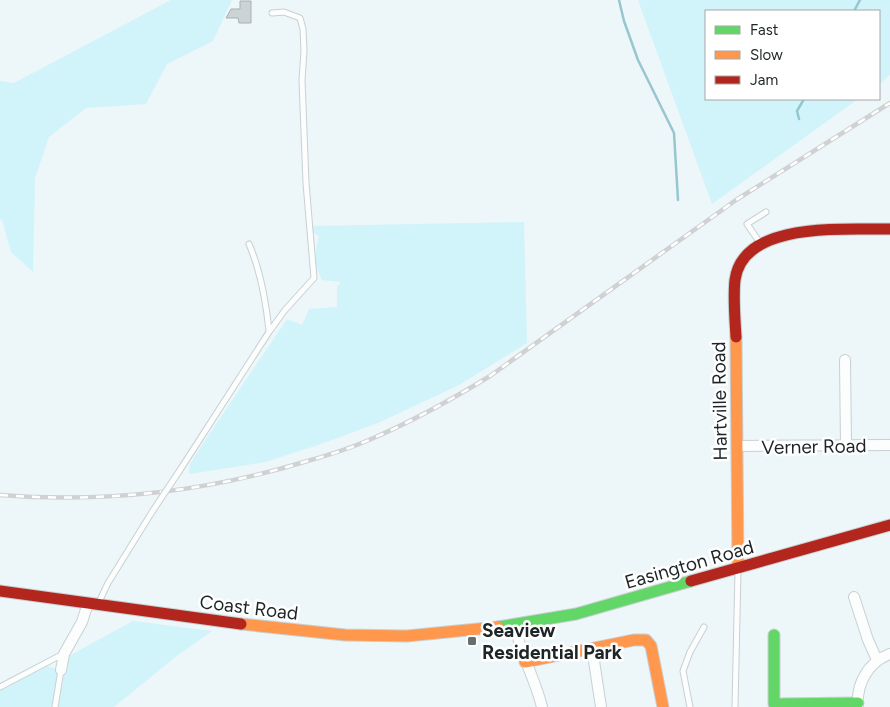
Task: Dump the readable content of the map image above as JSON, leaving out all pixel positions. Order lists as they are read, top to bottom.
{
  "streets": {
    "main road": ["Hartville Road", "Easington Road", "Coast Road"],
    "street": ["Verner Road"]
  },
  "crossings": [
    ["Hartville Road", "Verner Road"],
    ["Hartville Road", "Easington Road"],
    ["Easington Road", "Coast Road"]
  ],
  "places": {
    "transit": ["Seaview Residential Park"]
  },
  "legend": ["Fast", "Slow", "Jam"]
}
